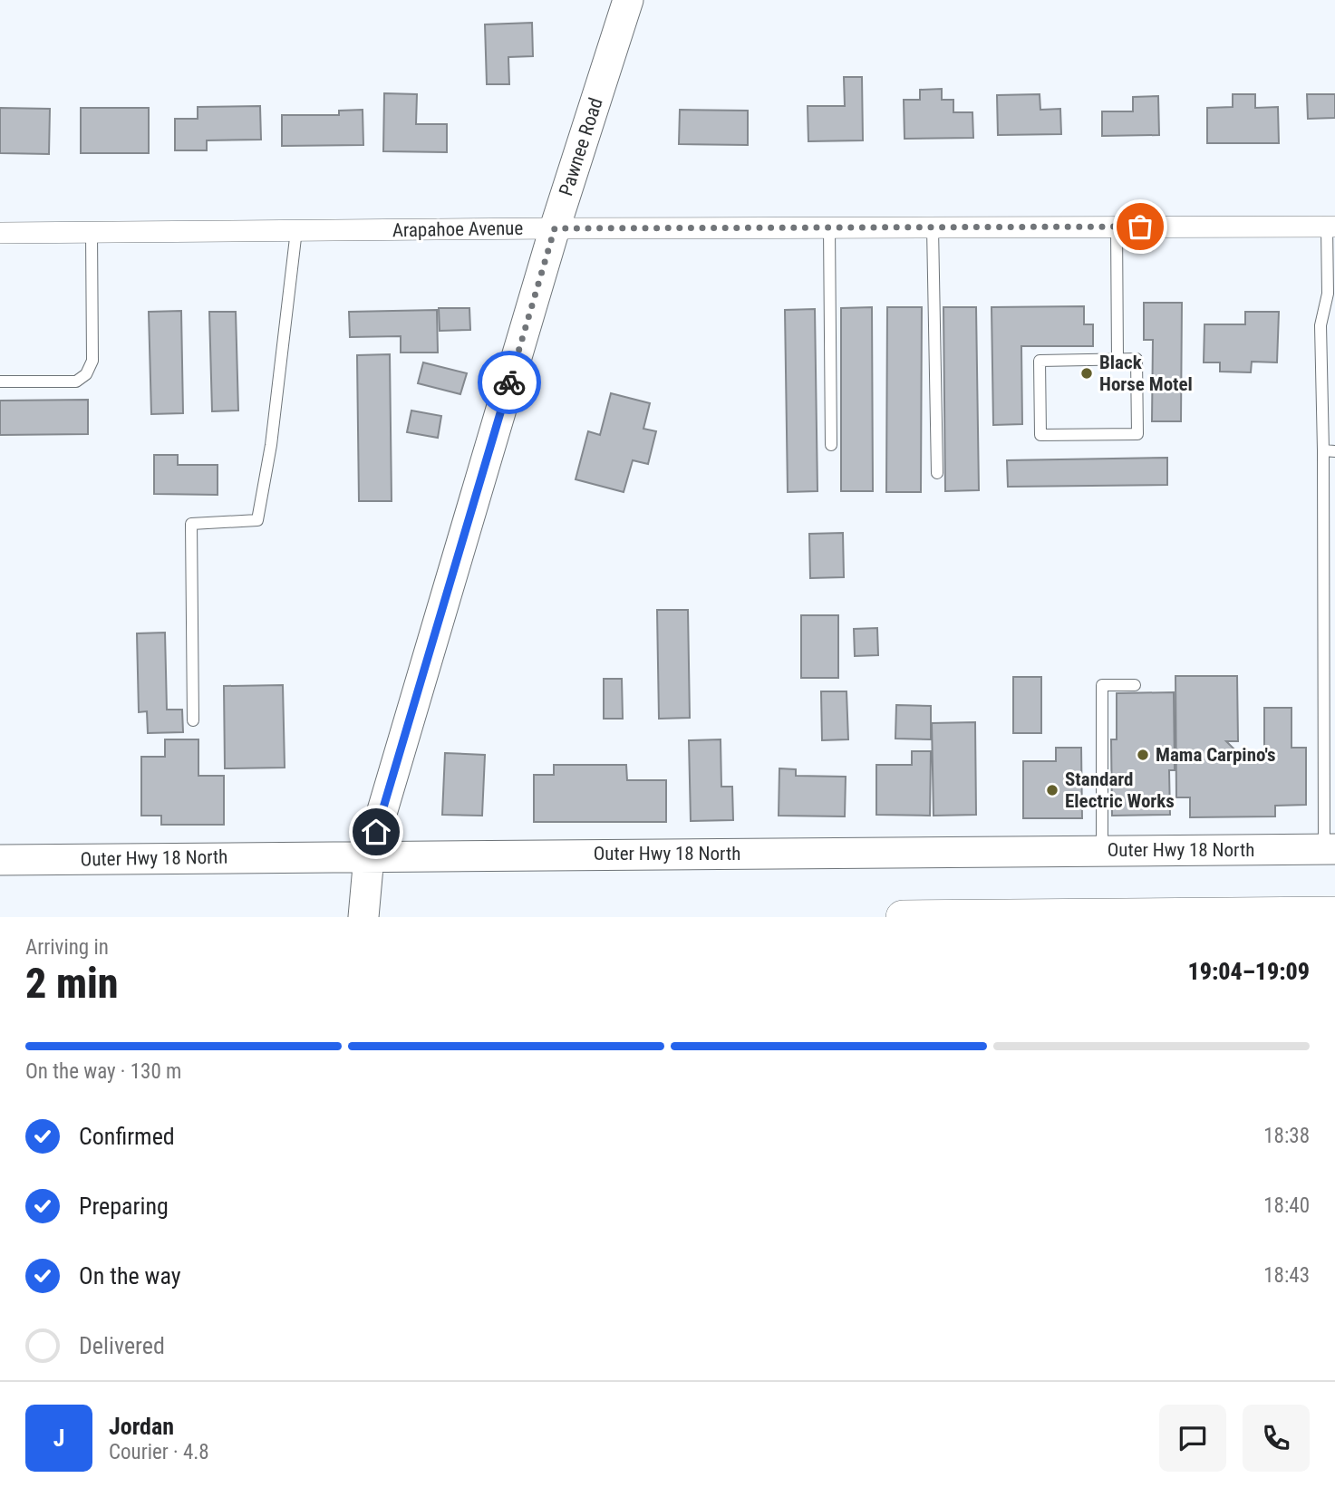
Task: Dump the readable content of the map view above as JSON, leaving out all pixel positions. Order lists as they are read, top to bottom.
{
  "streets": {
    "street": ["Pawnee Road", "Arapahoe Avenue", "Outer Hwy 18 North"]
  },
  "crossings": [
    ["Pawnee Road", "Arapahoe Avenue"],
    ["Pawnee Road", "Outer Hwy 18 North"]
  ],
  "places": ["Black Horse Motel", "Mama Carpino's", "Standard Electric Works"],
  "page": {
    "heading": ["2 min", "Arriving in", "19:04–19:09"],
    "panel": ["Jordan", "Courier · 4.8"],
    "bar": "On the way · 130 m",
    "list": [
      ["Confirmed", "18:38"],
      ["Preparing", "18:40"],
      ["On the way", "18:43"],
      "Delivered"
    ],
    "round": "J"
  }
}
